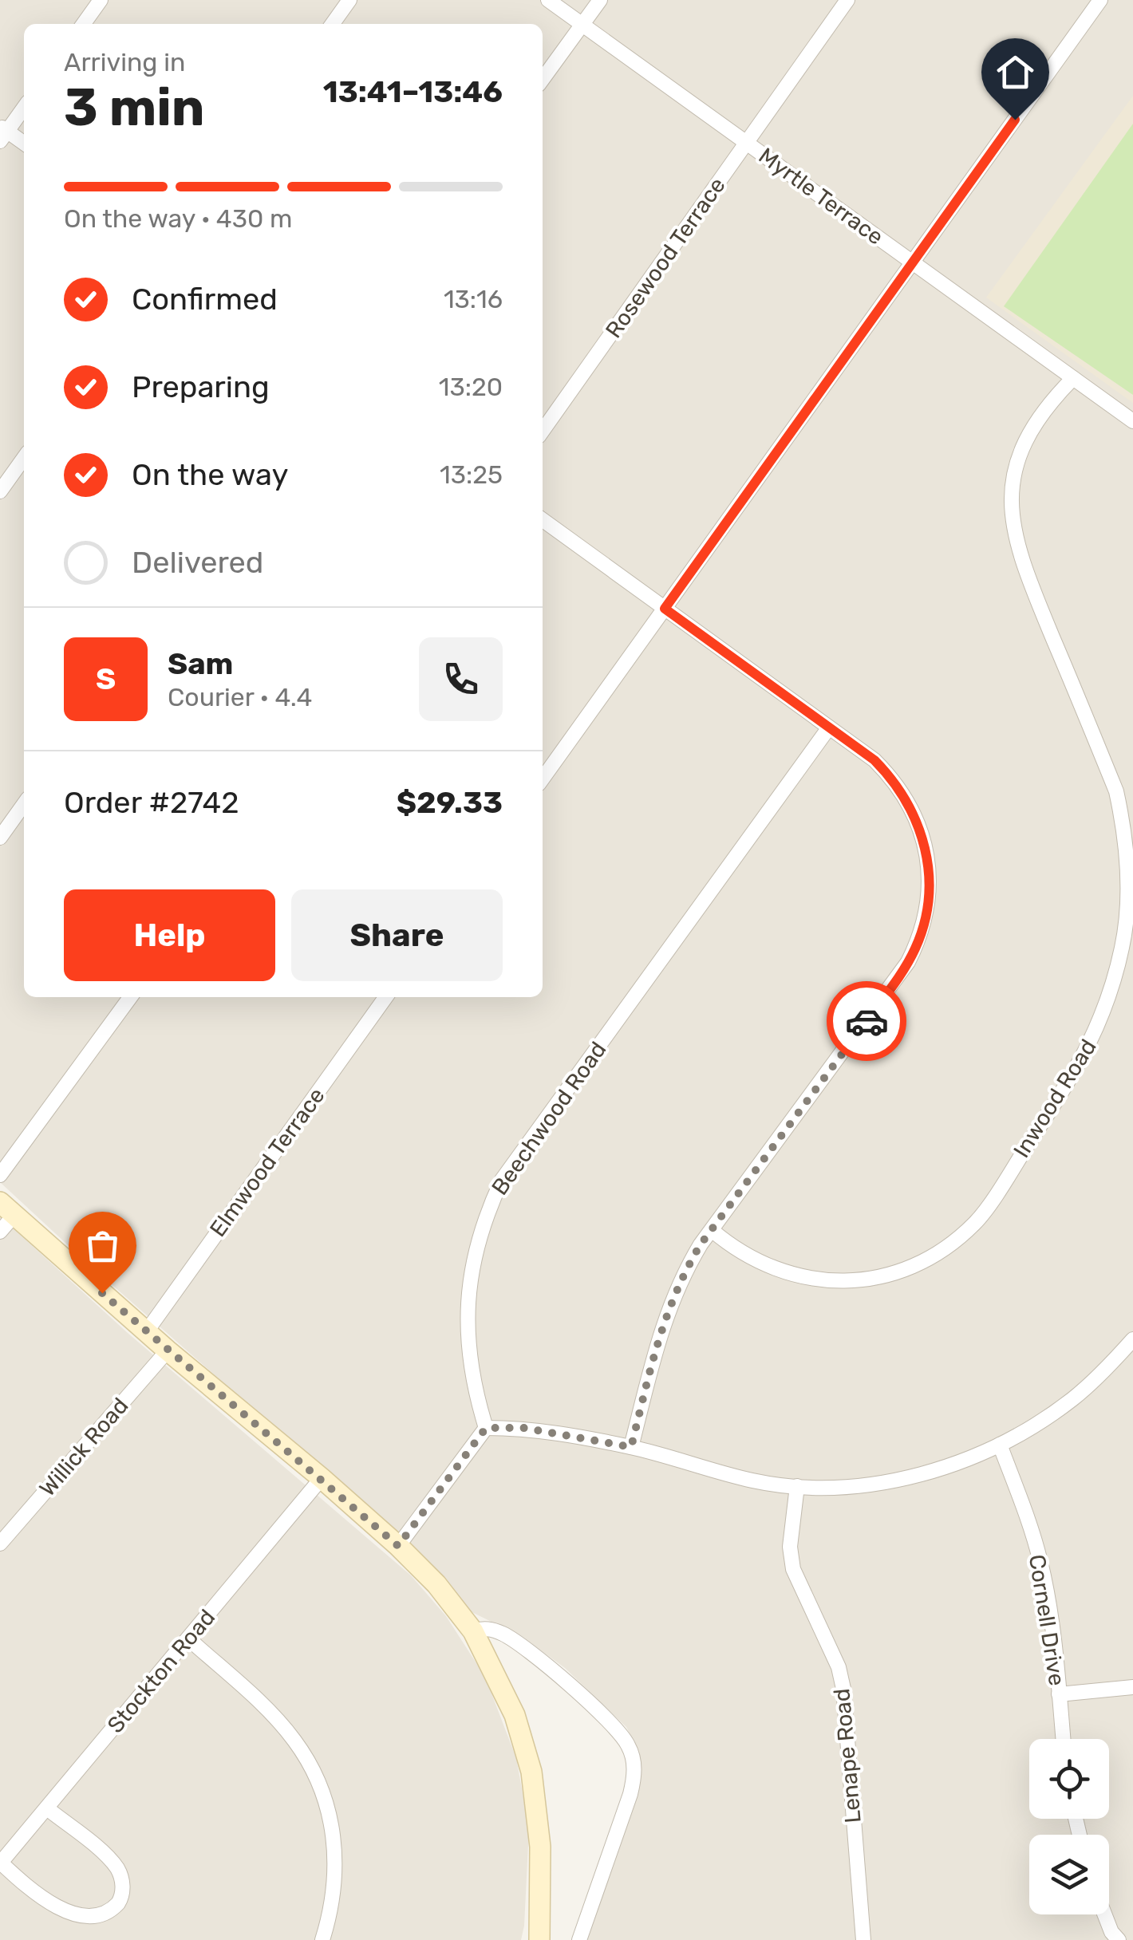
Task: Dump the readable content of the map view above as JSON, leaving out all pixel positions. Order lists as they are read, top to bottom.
{
  "streets": {
    "street": [
      "Myrtle Terrace",
      "Rosewood Terrace",
      "Inwood Road",
      "Beechwood Road",
      "Elmwood Terrace",
      "Willick Road",
      "Cornell Drive",
      "Stockton Road",
      "Lenape Road"
    ]
  },
  "crossings": [
    ["Myrtle Terrace", "Rosewood Terrace"],
    ["Myrtle Terrace", "Inwood Road"]
  ],
  "page": {
    "heading": ["3 min", "Arriving in", "13:41–13:46"],
    "panel": [
      "Sam",
      "Courier · 4.4",
      "Order #2742",
      "$29.33"
    ],
    "bar": "On the way · 430 m",
    "list": [
      ["Confirmed", "13:16"],
      ["Preparing", "13:20"],
      ["On the way", "13:25"],
      "Delivered"
    ],
    "round": "S",
    "buttons": ["Help", "Share"]
  }
}
